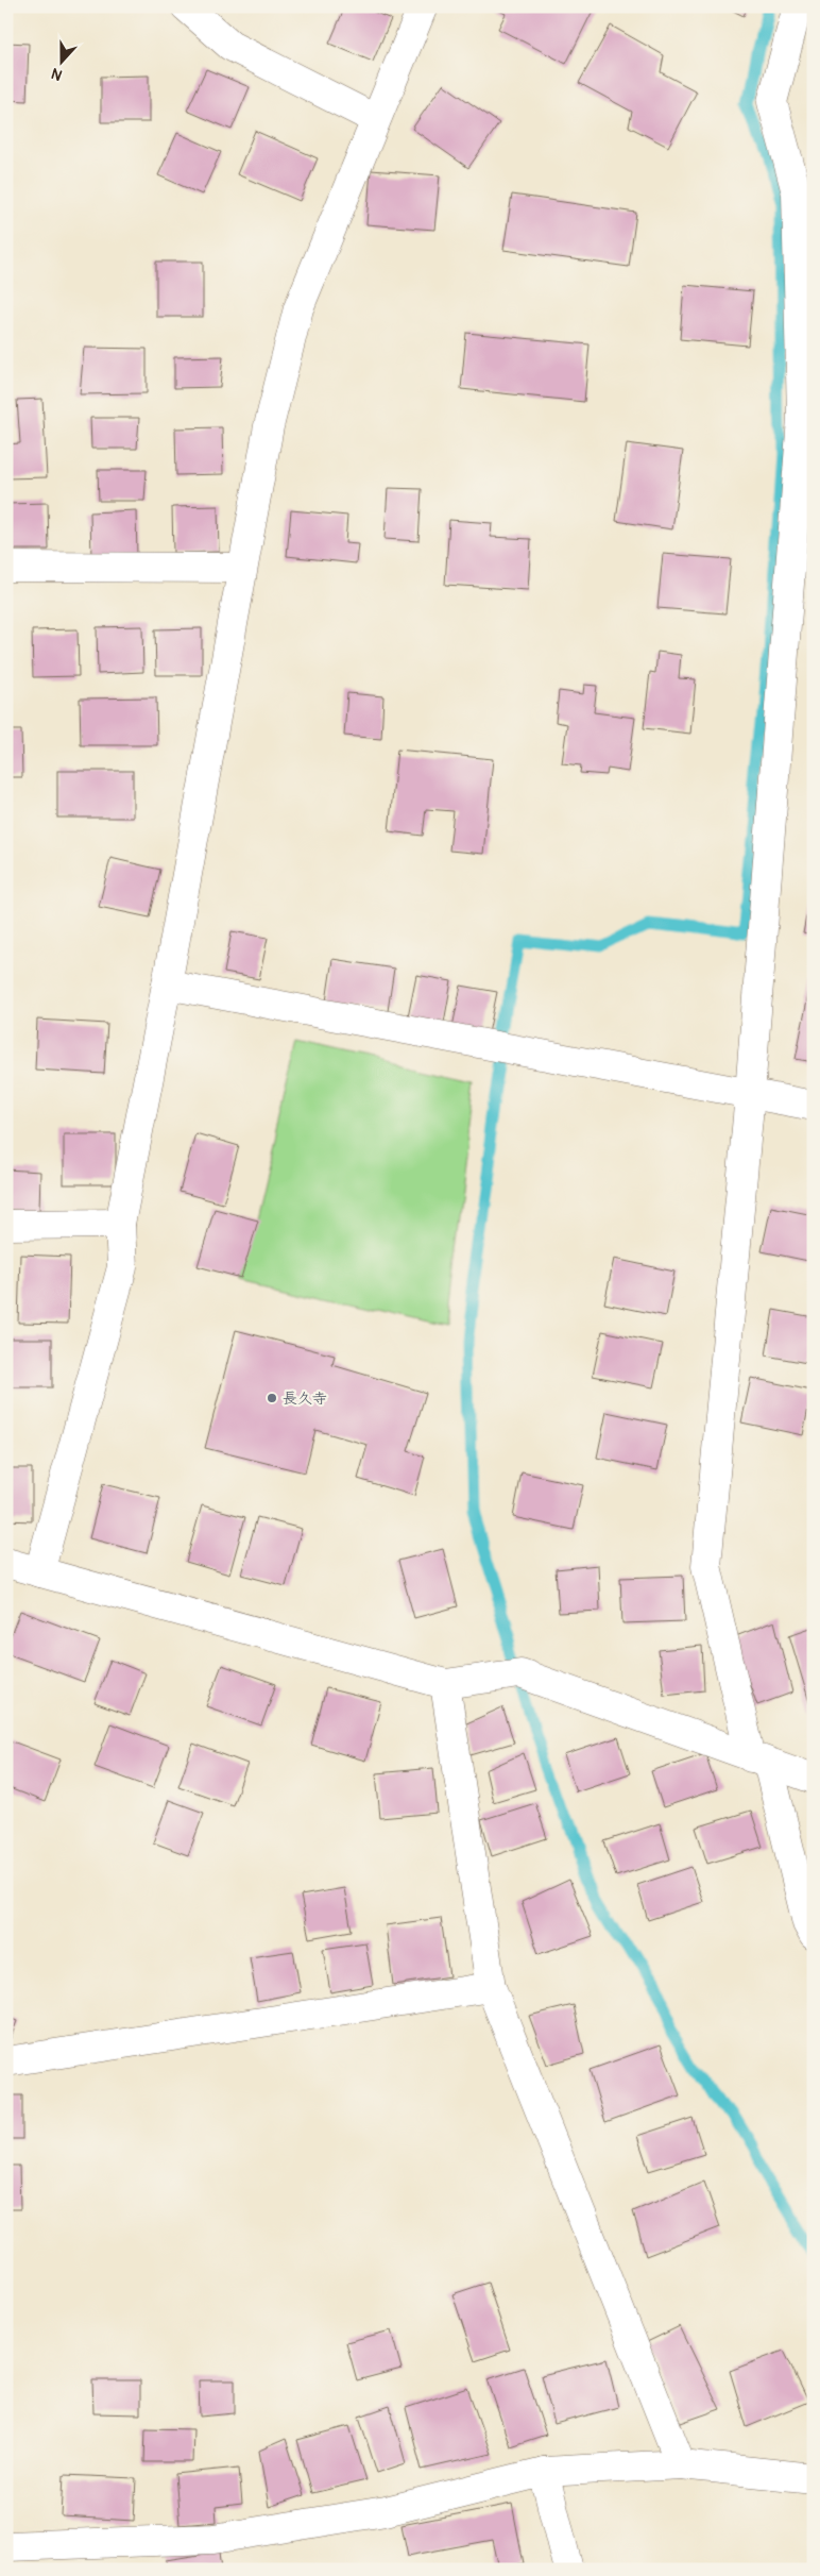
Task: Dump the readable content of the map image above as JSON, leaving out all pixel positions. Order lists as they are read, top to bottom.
{
  "places": ["長久寺"],
  "north": "bottom"
}
